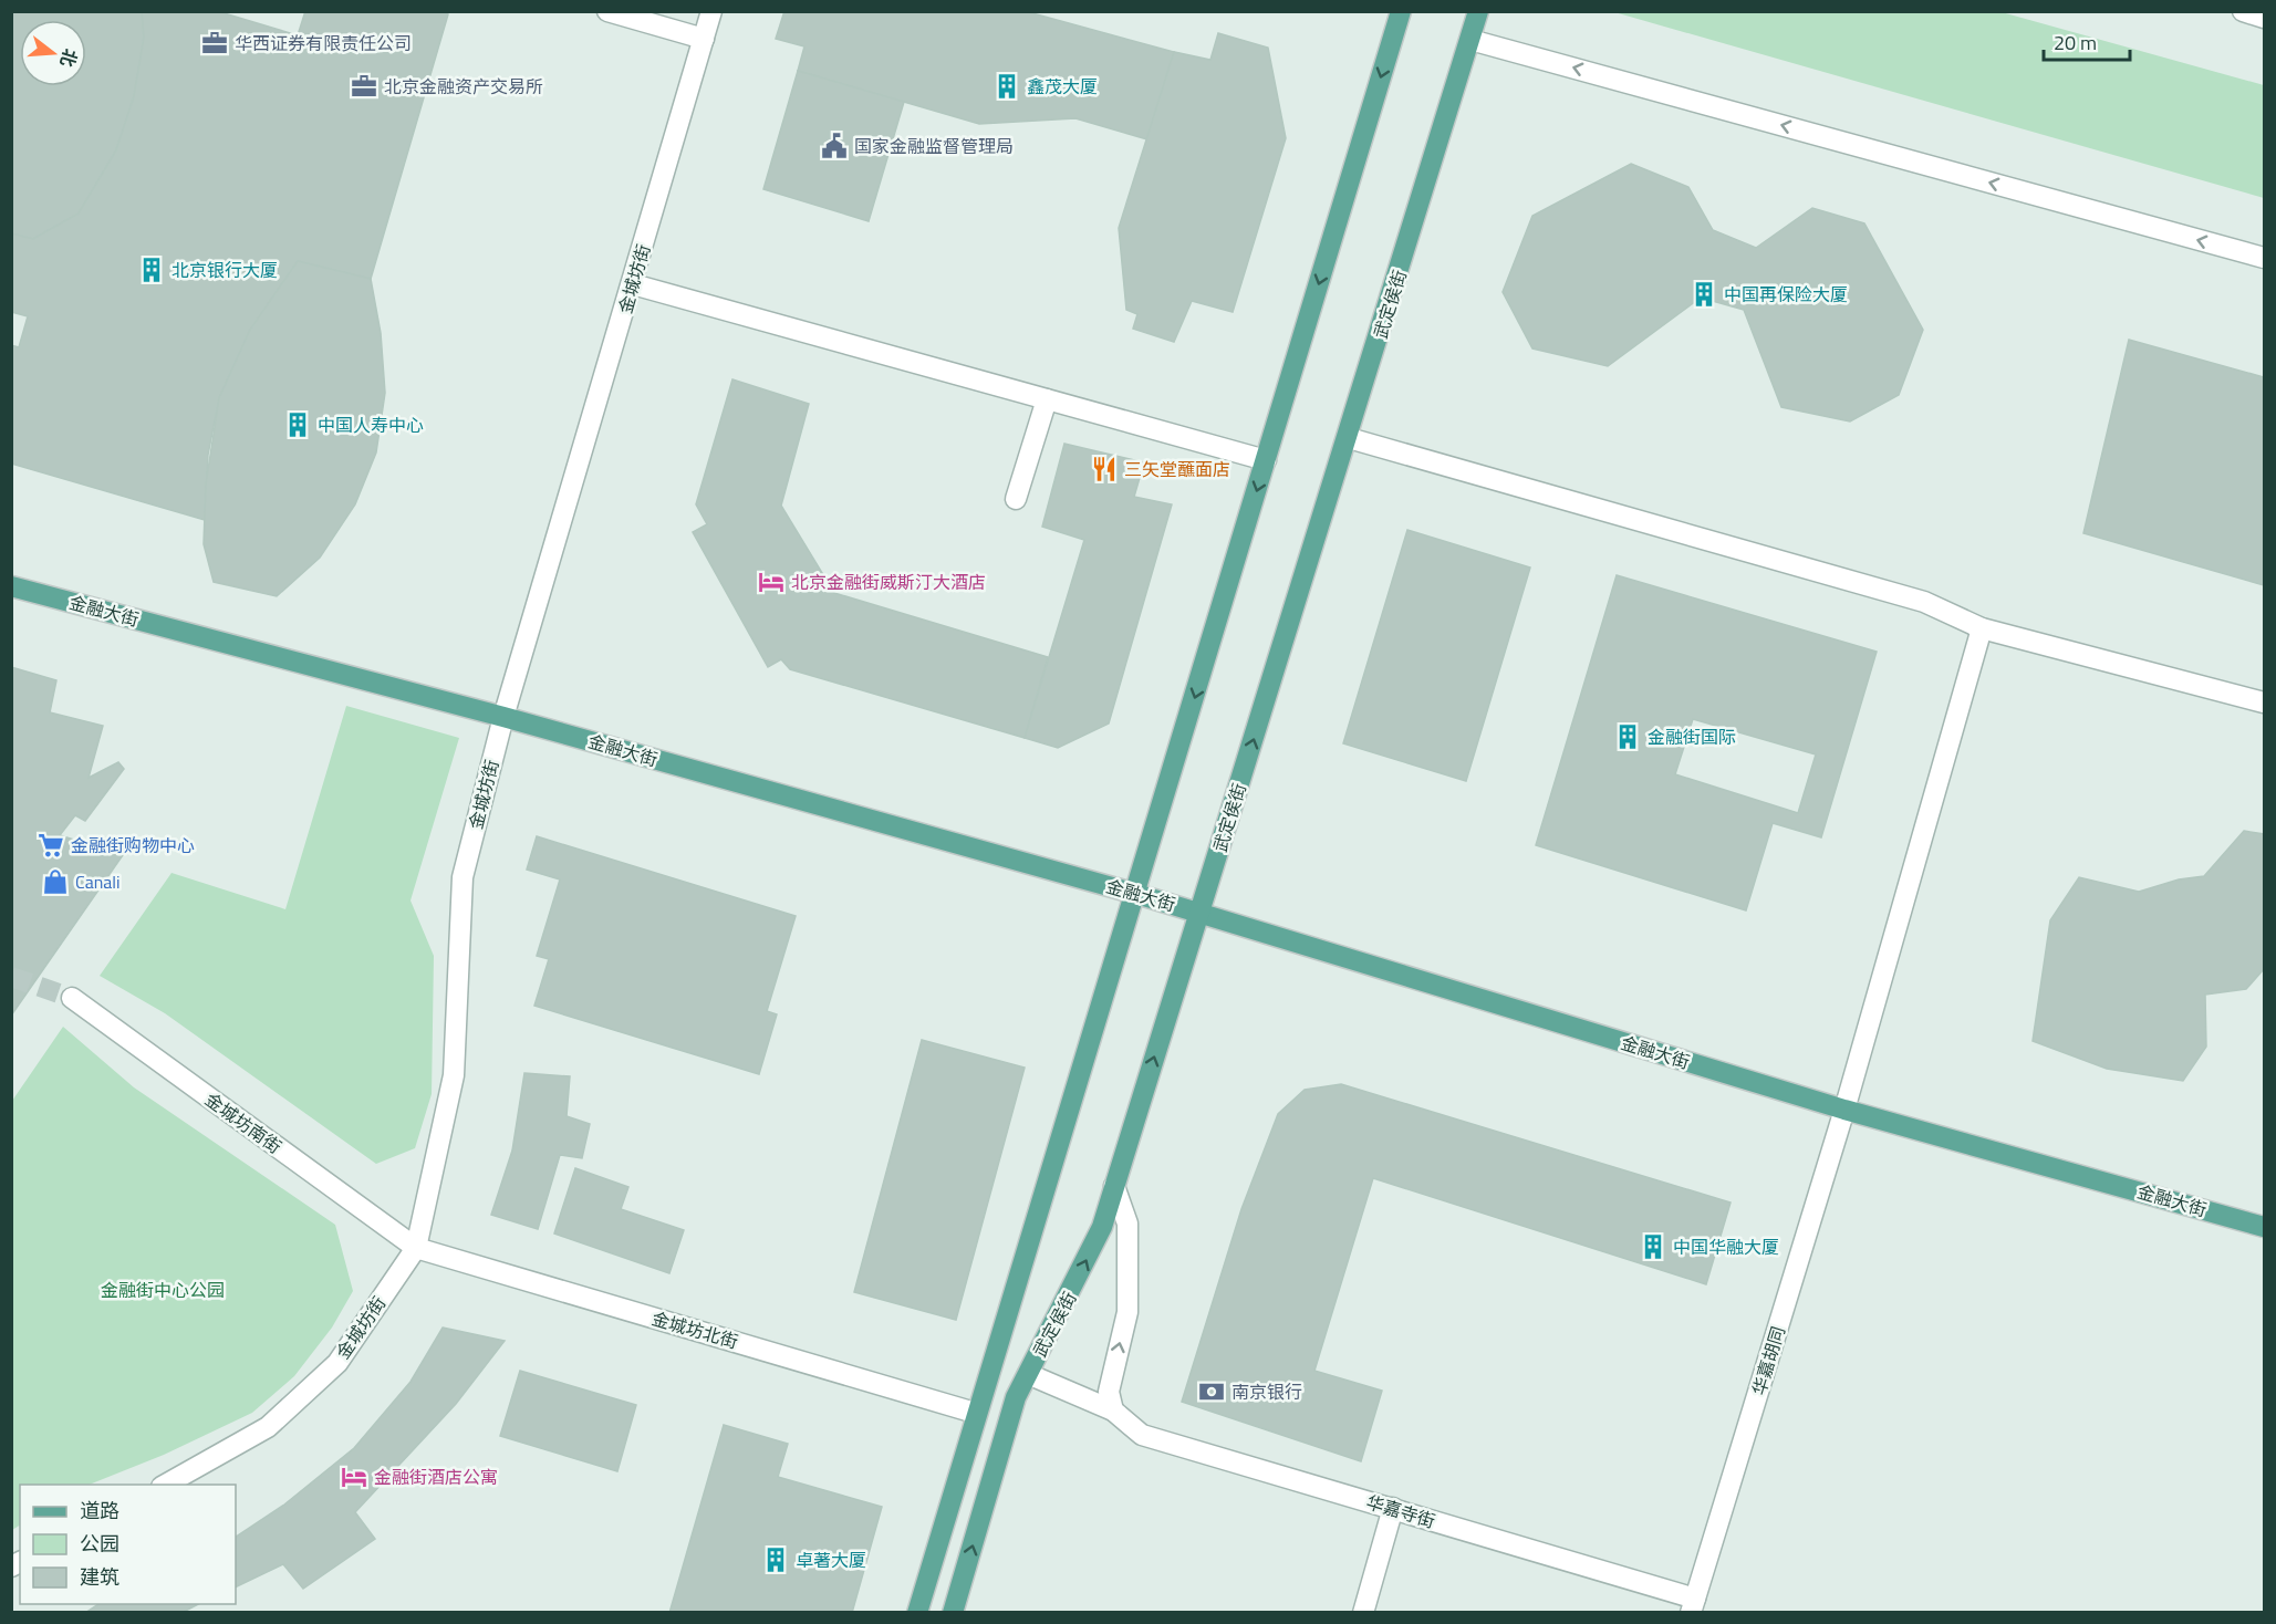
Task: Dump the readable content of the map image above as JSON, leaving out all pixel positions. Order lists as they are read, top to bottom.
{
  "streets": {
    "main road": ["武定侯街", "金融大街"],
    "street": [
      "金城坊街",
      "金城坊南街",
      "金城坊北街",
      "华嘉胡同",
      "华嘉寺街"
    ]
  },
  "crossings": [
    ["金城坊街", "金融大街"],
    ["金城坊街", "金城坊南街"],
    ["金城坊街", "金城坊北街"],
    ["武定侯街", "金融大街"],
    ["武定侯街", "华嘉寺街"],
    ["金融大街", "华嘉胡同"],
    ["金城坊南街", "金城坊北街"],
    ["华嘉胡同", "华嘉寺街"]
  ],
  "parks": ["金融街中心公园"],
  "places": {
    "office": ["华西证券有限责任公司", "北京金融资产交易所"],
    "building": [
      "鑫茂大厦",
      "北京银行大厦",
      "中国再保险大厦",
      "中国人寿中心",
      "金融街国际",
      "中国华融大厦",
      "卓著大厦"
    ],
    "public building": ["国家金融监督管理局"],
    "restaurant": ["三矢堂蘸面店"],
    "hotel": ["北京金融街威斯汀大酒店", "金融街酒店公寓"],
    "supermarket": ["金融街购物中心"],
    "shop": ["Canali"],
    "bank": ["南京银行"]
  },
  "legend": ["道路", "公园", "建筑"],
  "scale_bar": "20 m",
  "north": "right"
}
